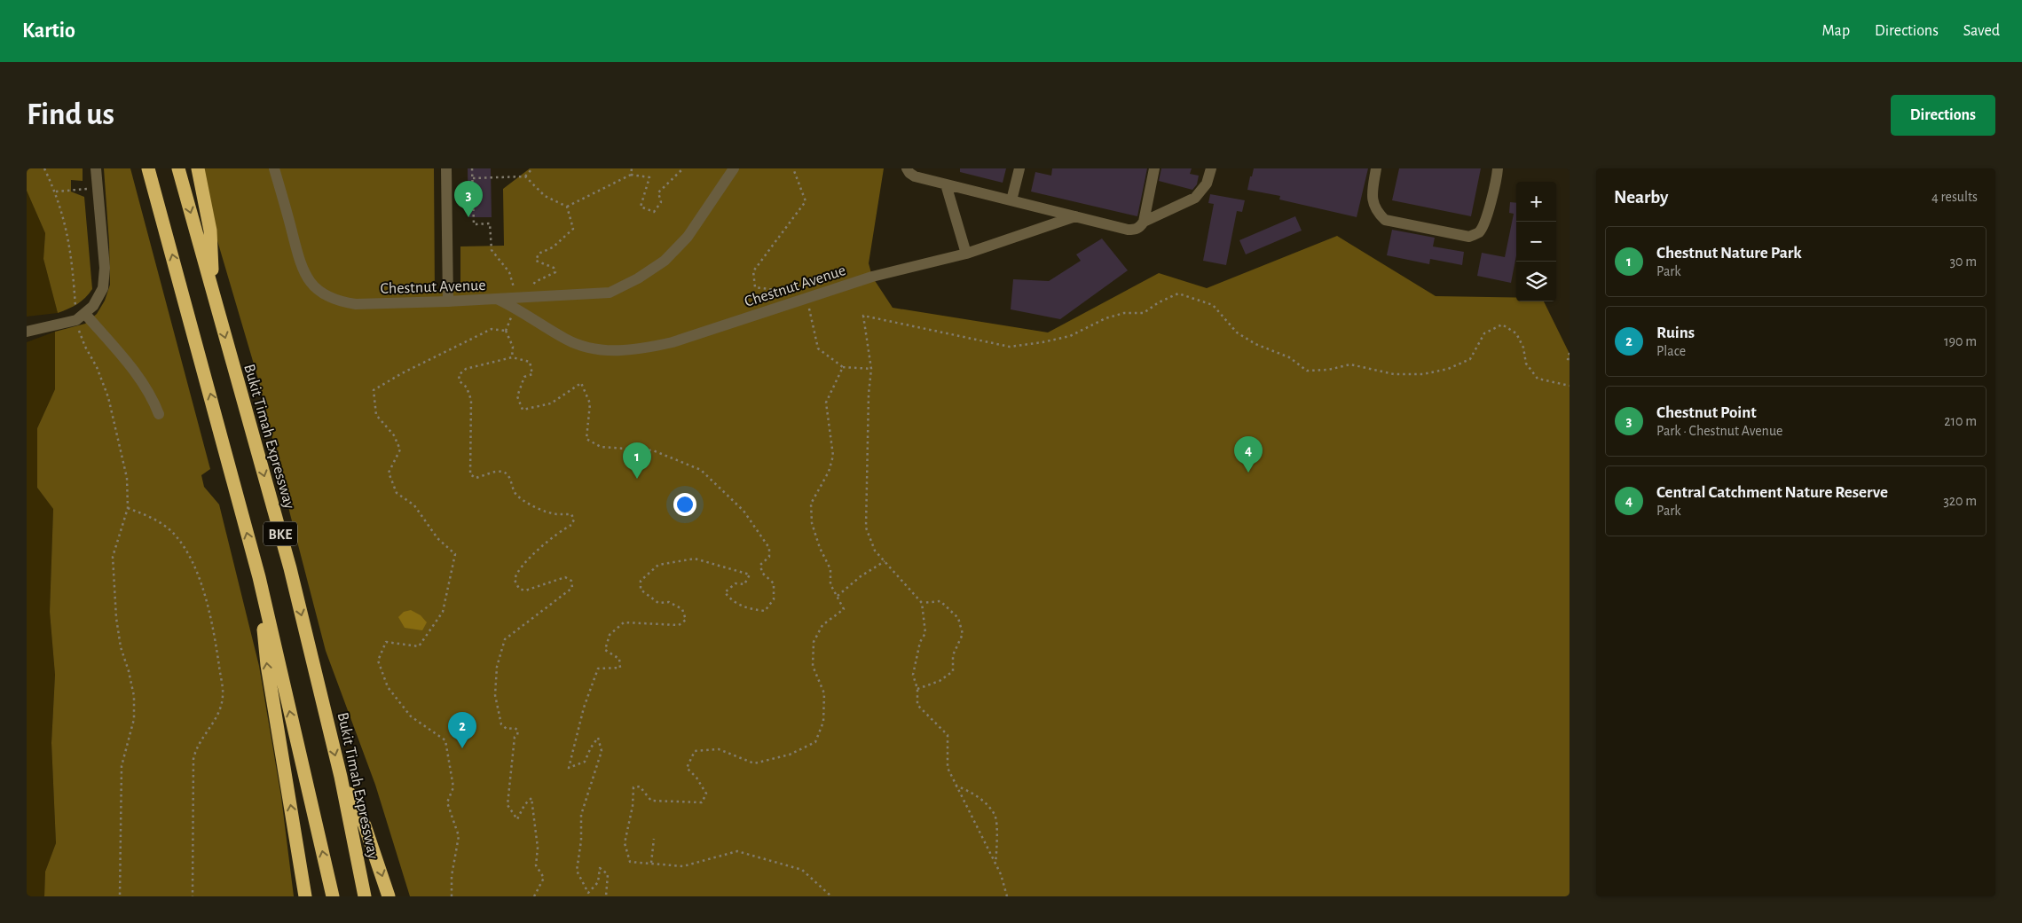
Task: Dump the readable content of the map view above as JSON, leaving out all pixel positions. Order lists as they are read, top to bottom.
{
  "streets": {
    "highway": ["Bukit Timah Expressway", "BKE"],
    "street": ["Chestnut Avenue"]
  },
  "page": {
    "header": "Kartio",
    "nav": ["Map", "Directions", "Saved"],
    "buttons": "Directions",
    "title": "Find us",
    "heading": ["Nearby", "4 results"],
    "pins": [
      "3",
      "4",
      "1",
      "2"
    ],
    "map_buttons": ["+", "−"],
    "list": [
      {
        "mark": "1",
        "name": "Chestnut Nature Park",
        "note": "Park",
        "value": "30 m"
      },
      {
        "mark": "2",
        "name": "Ruins",
        "note": "Place",
        "value": "190 m"
      },
      {
        "mark": "3",
        "name": "Chestnut Point",
        "note": "Park · Chestnut Avenue",
        "value": "210 m"
      },
      {
        "mark": "4",
        "name": "Central Catchment Nature Reserve",
        "note": "Park",
        "value": "320 m"
      }
    ]
  }
}
